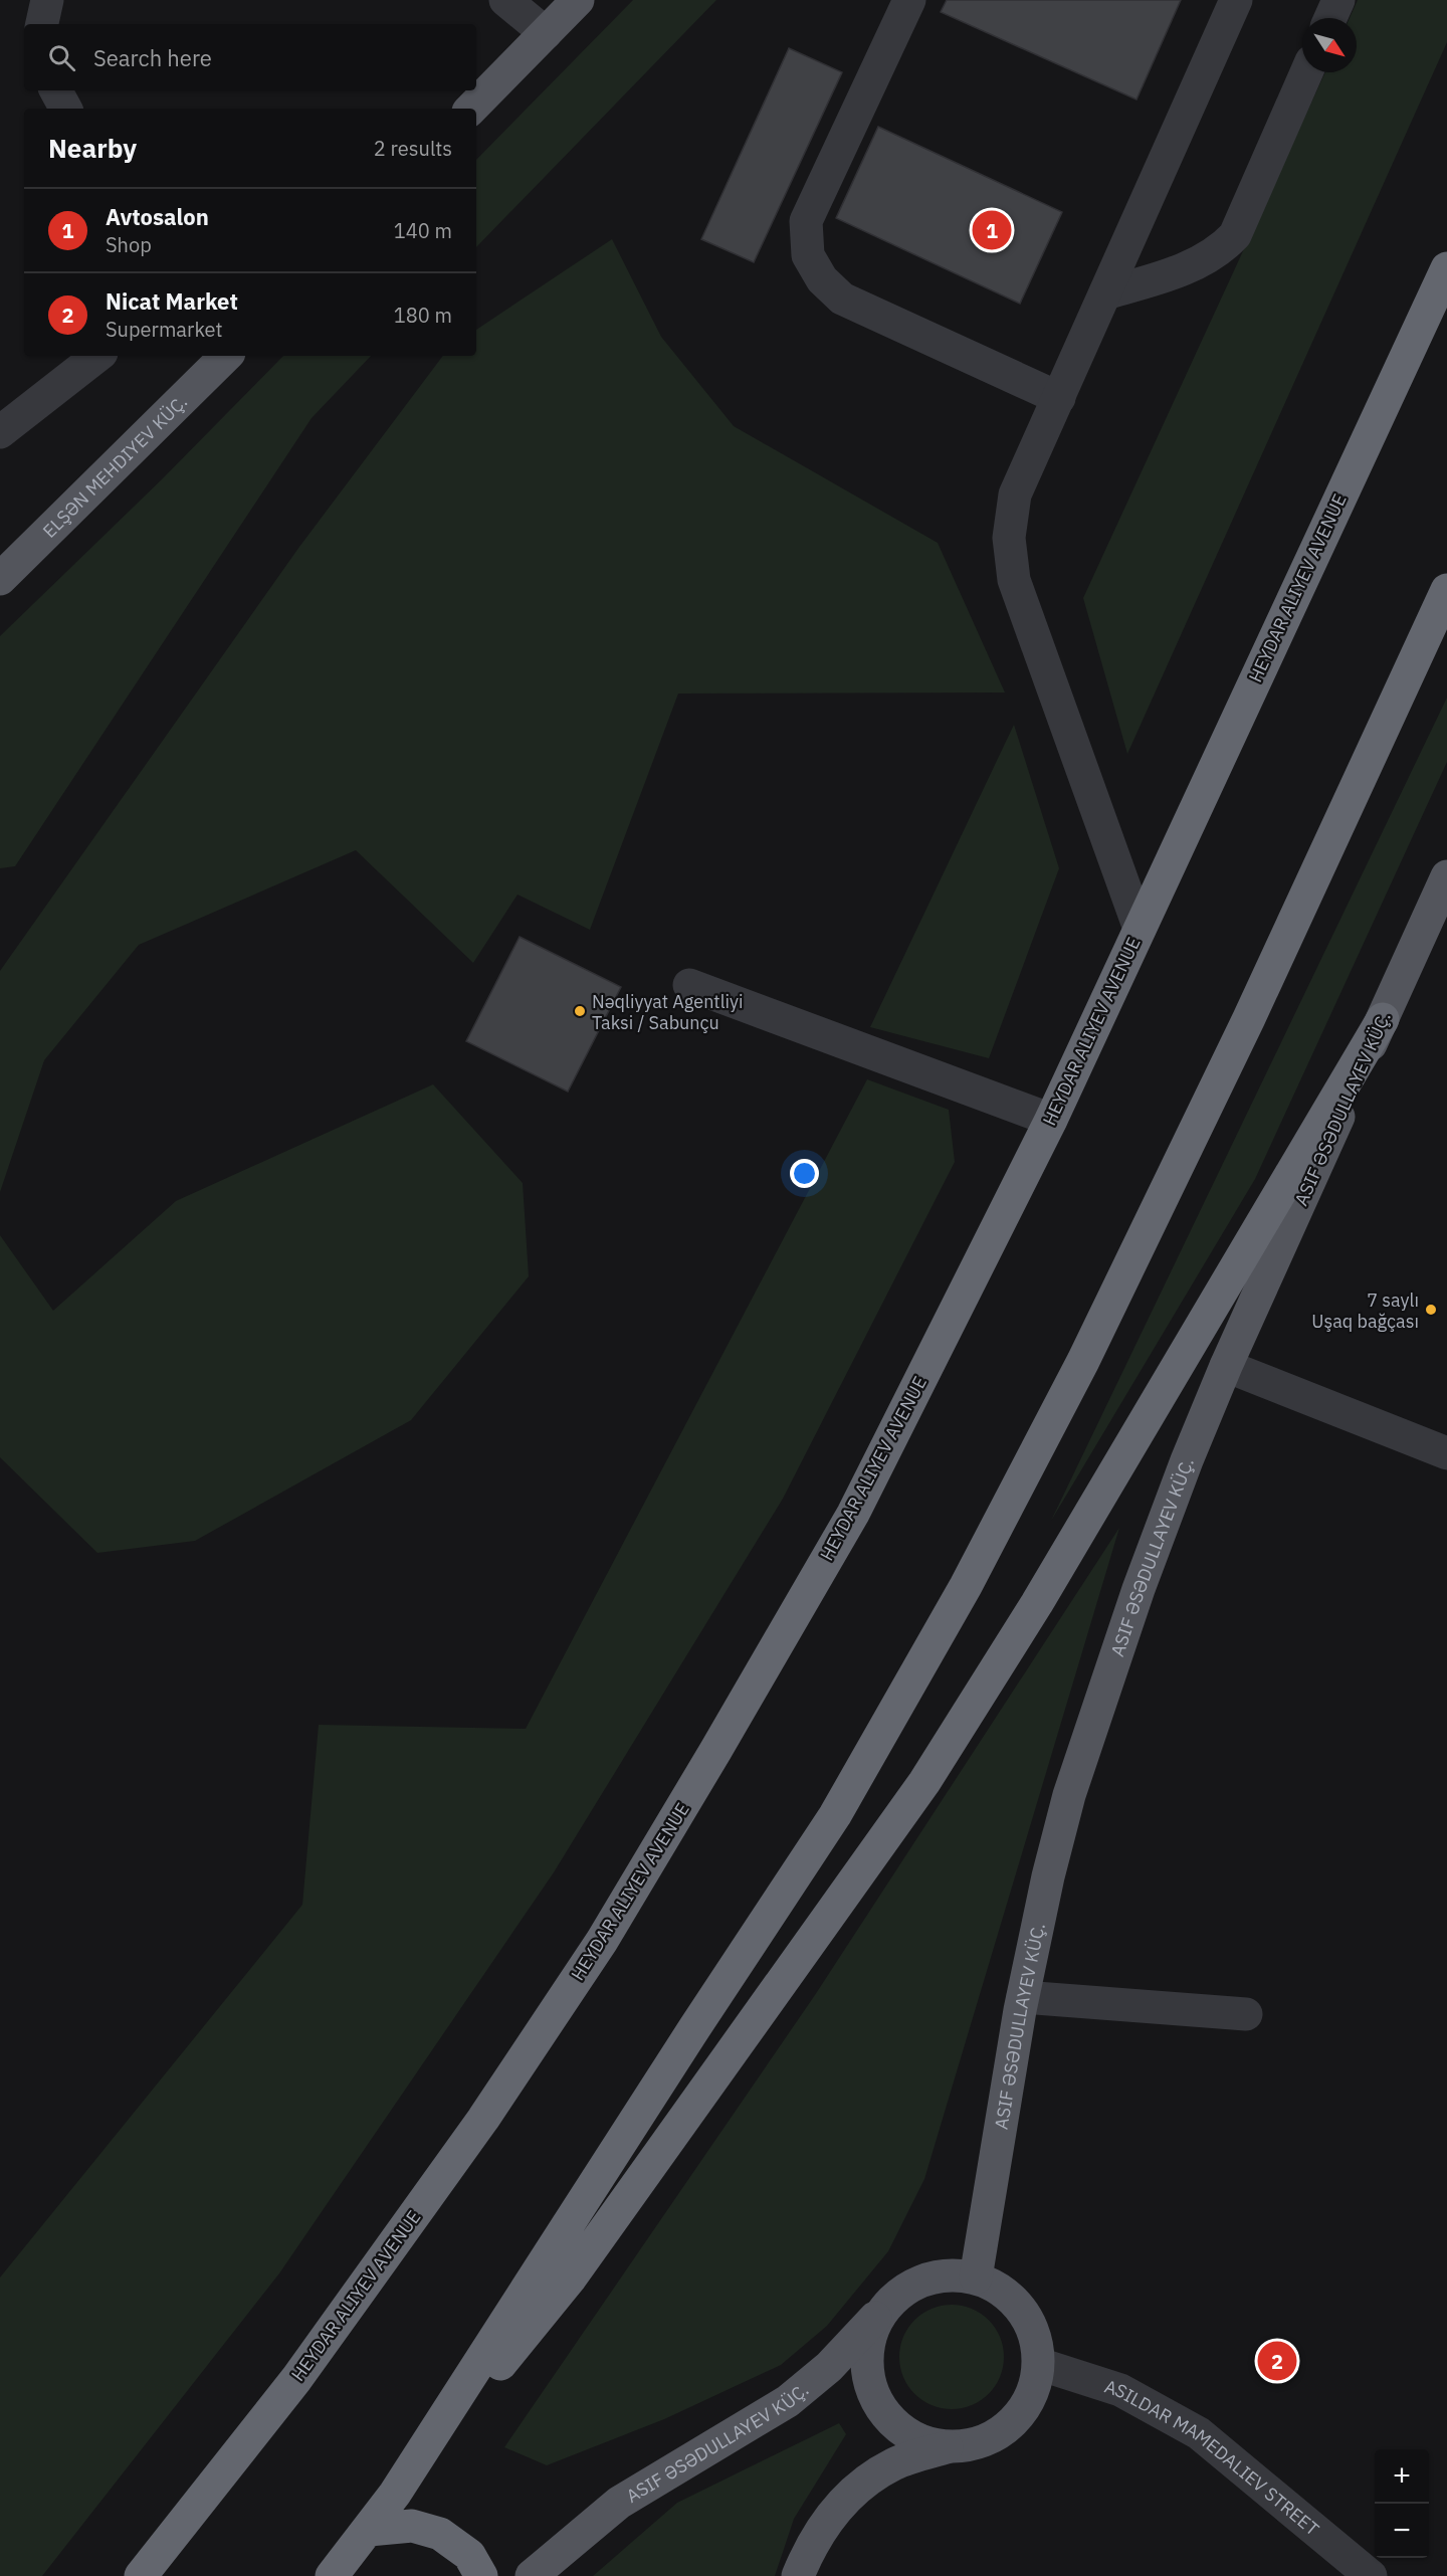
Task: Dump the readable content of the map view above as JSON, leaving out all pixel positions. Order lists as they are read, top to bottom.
{
  "streets": {
    "highway": ["HEYDAR ALIYEV AVENUE"],
    "main road": ["ELŞƏN MEHDIYEV KÜÇ.", "ASIF ƏSƏDULLAYEV KÜÇ."],
    "street": ["ASILDAR MAMEDALIEV STREET"]
  },
  "crossings": [
    ["ASIF ƏSƏDULLAYEV KÜÇ.", "ASILDAR MAMEDALIEV STREET"]
  ],
  "places": ["Nəqliyyat Agentliyi Taksi / Sabunçu", "7 saylı Uşaq bağçası"],
  "north": "bottom right",
  "page": {
    "search": "Search here",
    "heading": ["Nearby", "2 results"],
    "list": [
      {
        "mark": "1",
        "name": "Avtosalon",
        "note": "Shop",
        "value": "140 m"
      },
      {
        "mark": "2",
        "name": "Nicat Market",
        "note": "Supermarket",
        "value": "180 m"
      }
    ],
    "pins": ["1", "2"],
    "map_buttons": ["+", "−"]
  }
}
